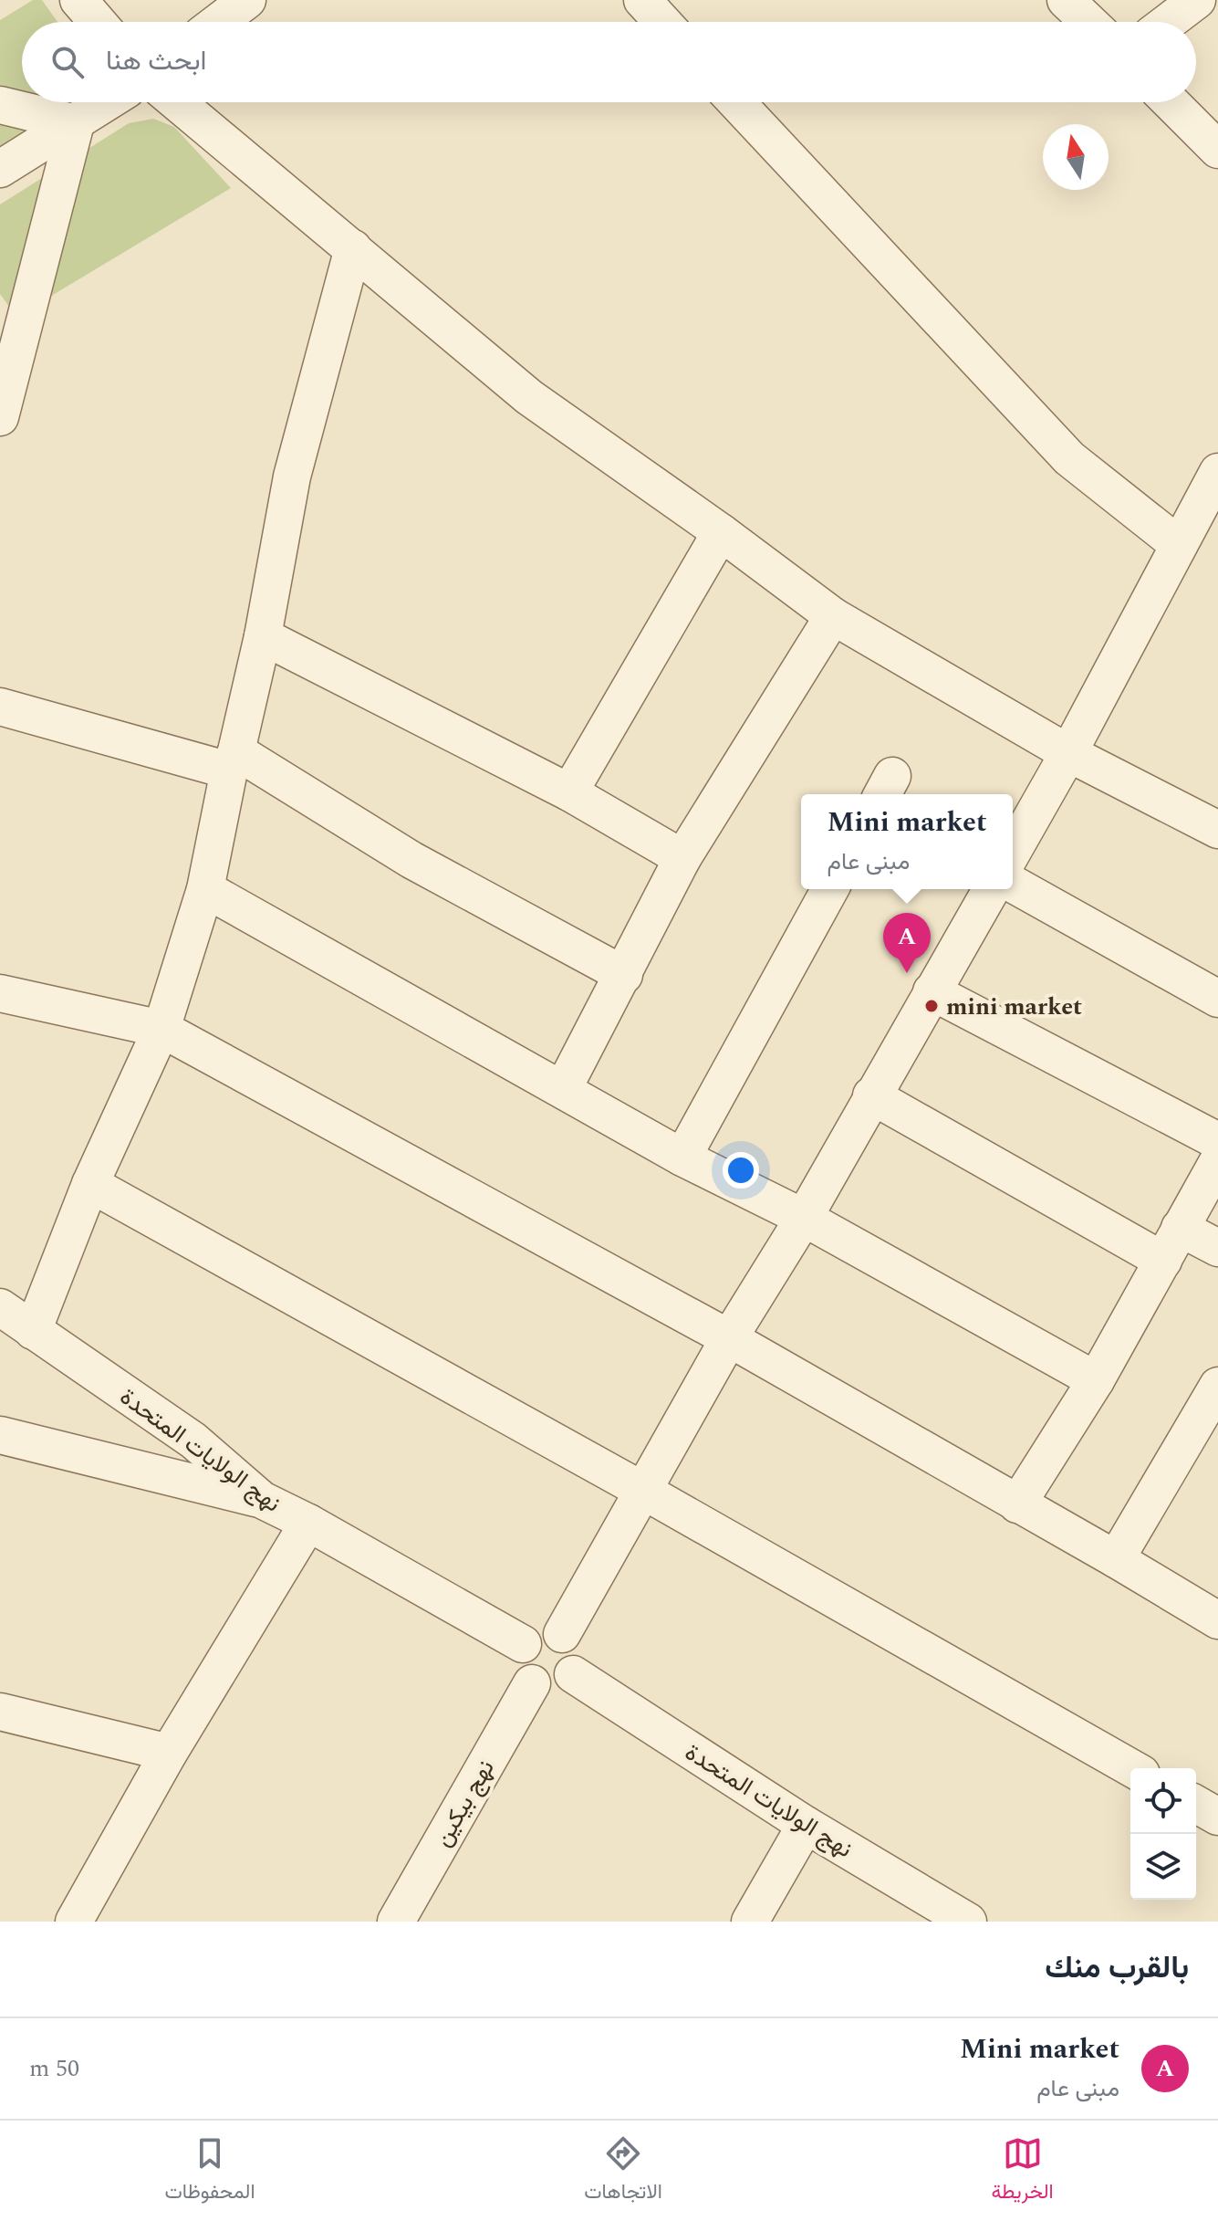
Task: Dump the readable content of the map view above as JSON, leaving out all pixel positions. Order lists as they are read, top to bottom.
{
  "streets": {
    "street": ["نهج الولايات المتحدة", "نهج بيكين"]
  },
  "crossings": [
    ["نهج الولايات المتحدة", "نهج بيكين"]
  ],
  "places": ["mini market"],
  "north": "top",
  "page": {
    "search": "ابحث هنا",
    "popup": ["Mini market", "مبنى عام"],
    "pins": "A",
    "heading": "بالقرب منك",
    "list": [
      {
        "mark": "A",
        "name": "Mini market",
        "note": "مبنى عام",
        "value": "50 m"
      }
    ],
    "nav": ["الخريطة", "الاتجاهات", "المحفوظات"]
  }
}
